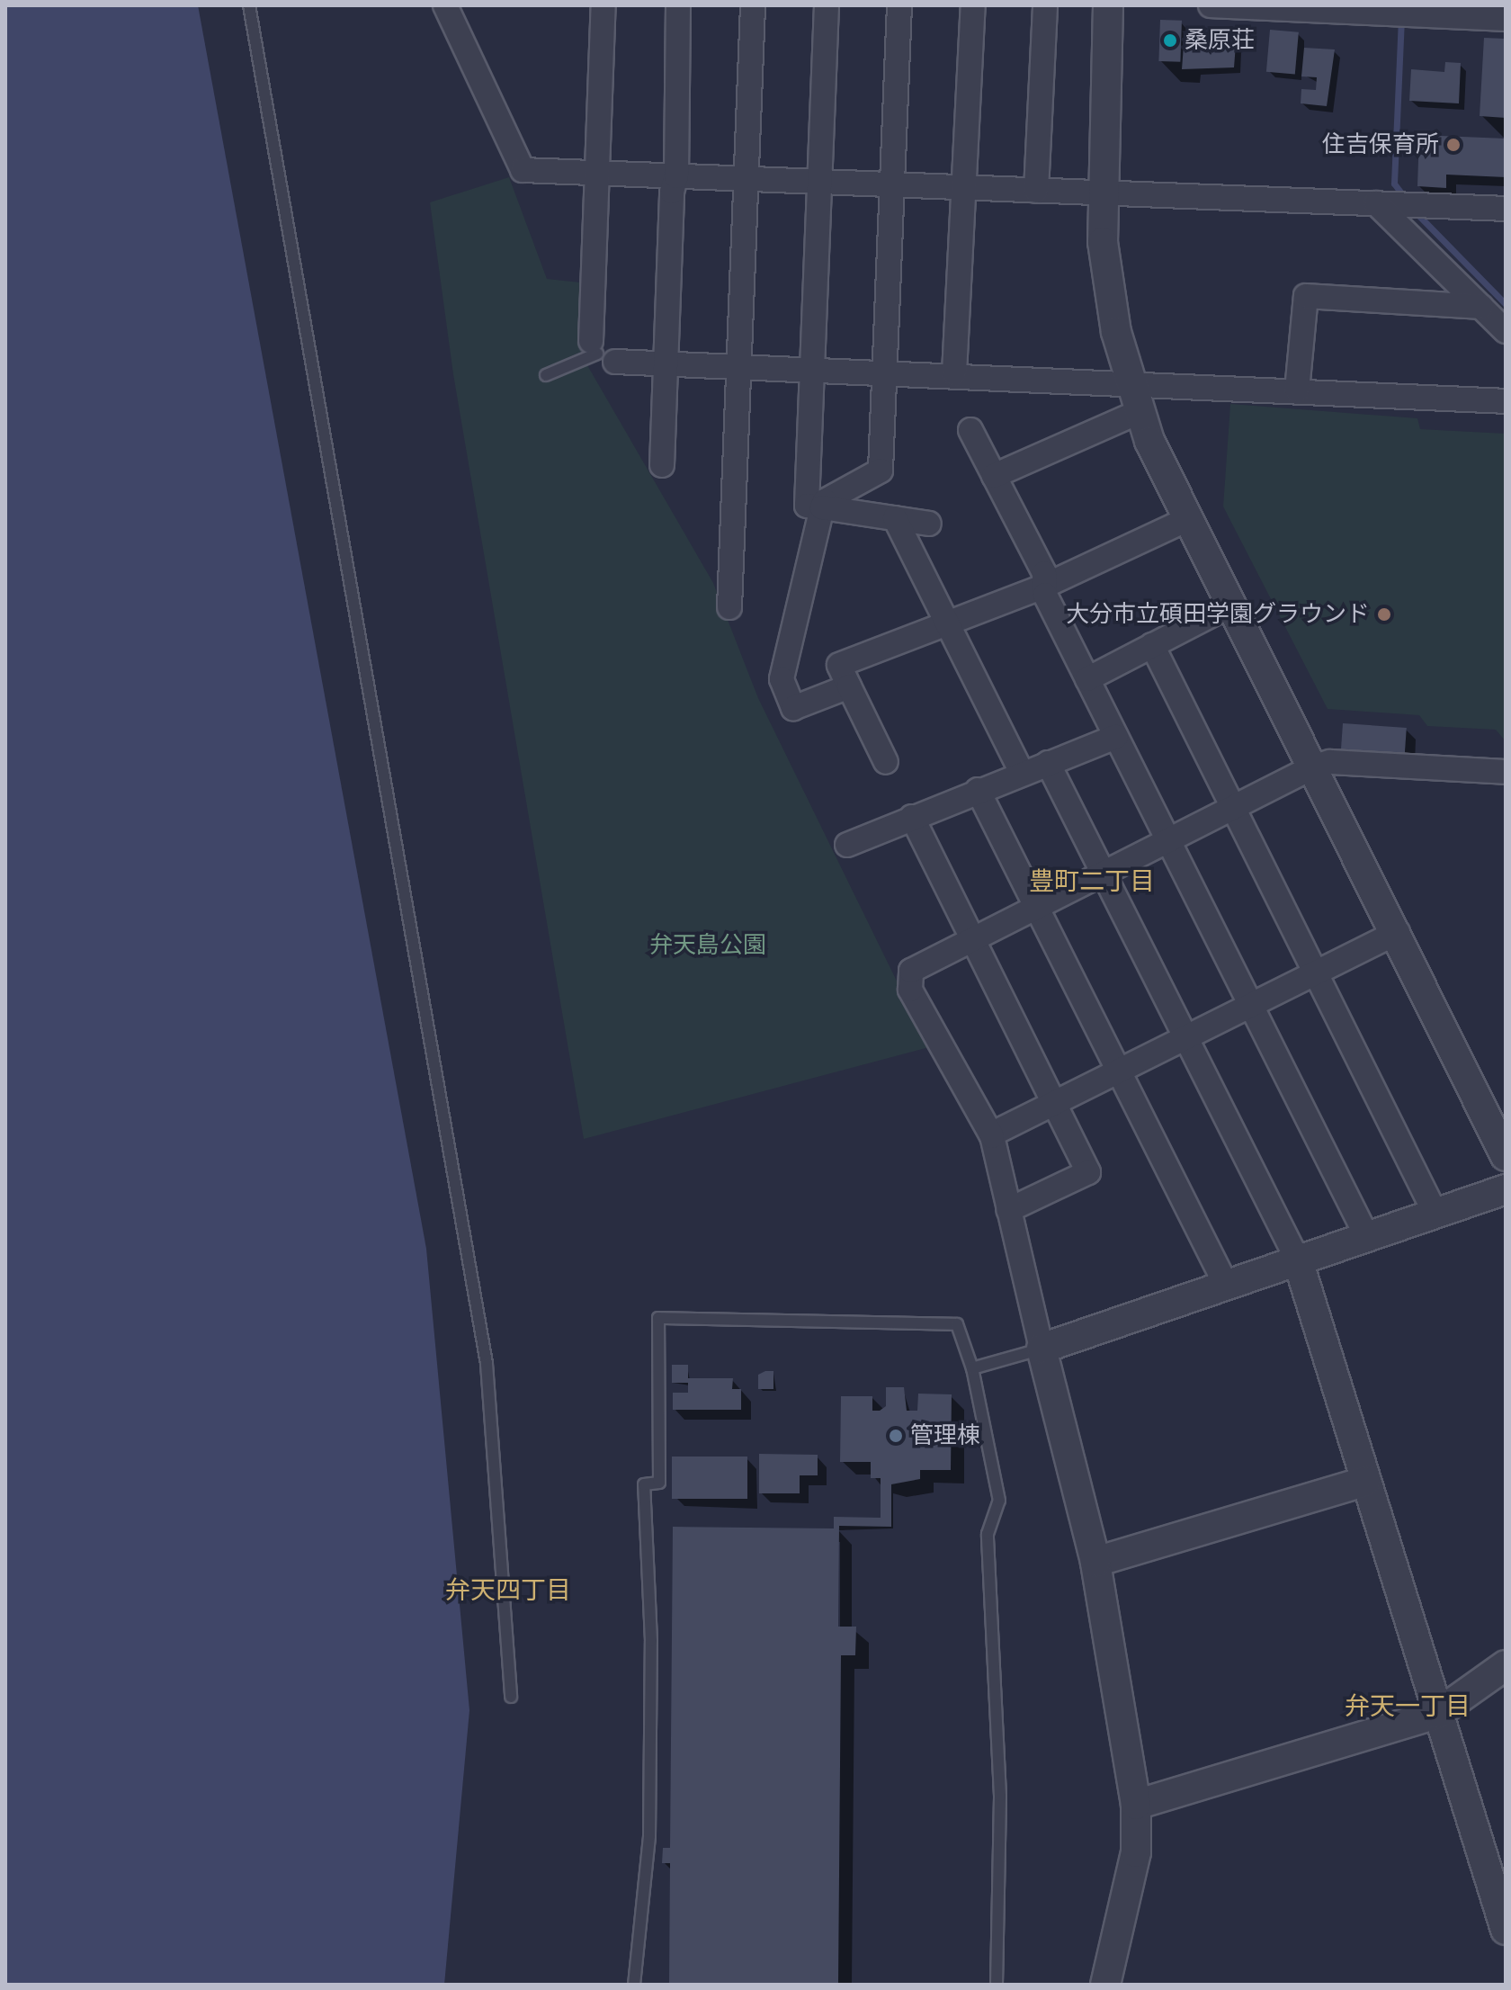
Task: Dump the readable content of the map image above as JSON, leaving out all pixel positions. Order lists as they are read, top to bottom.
{
  "districts": ["豊町二丁目", "弁天四丁目", "弁天一丁目"],
  "parks": ["弁天島公園"],
  "places": [
    "桑原荘",
    "住吉保育所",
    "大分市立碩田学園グラウンド",
    "管理棟"
  ]
}
